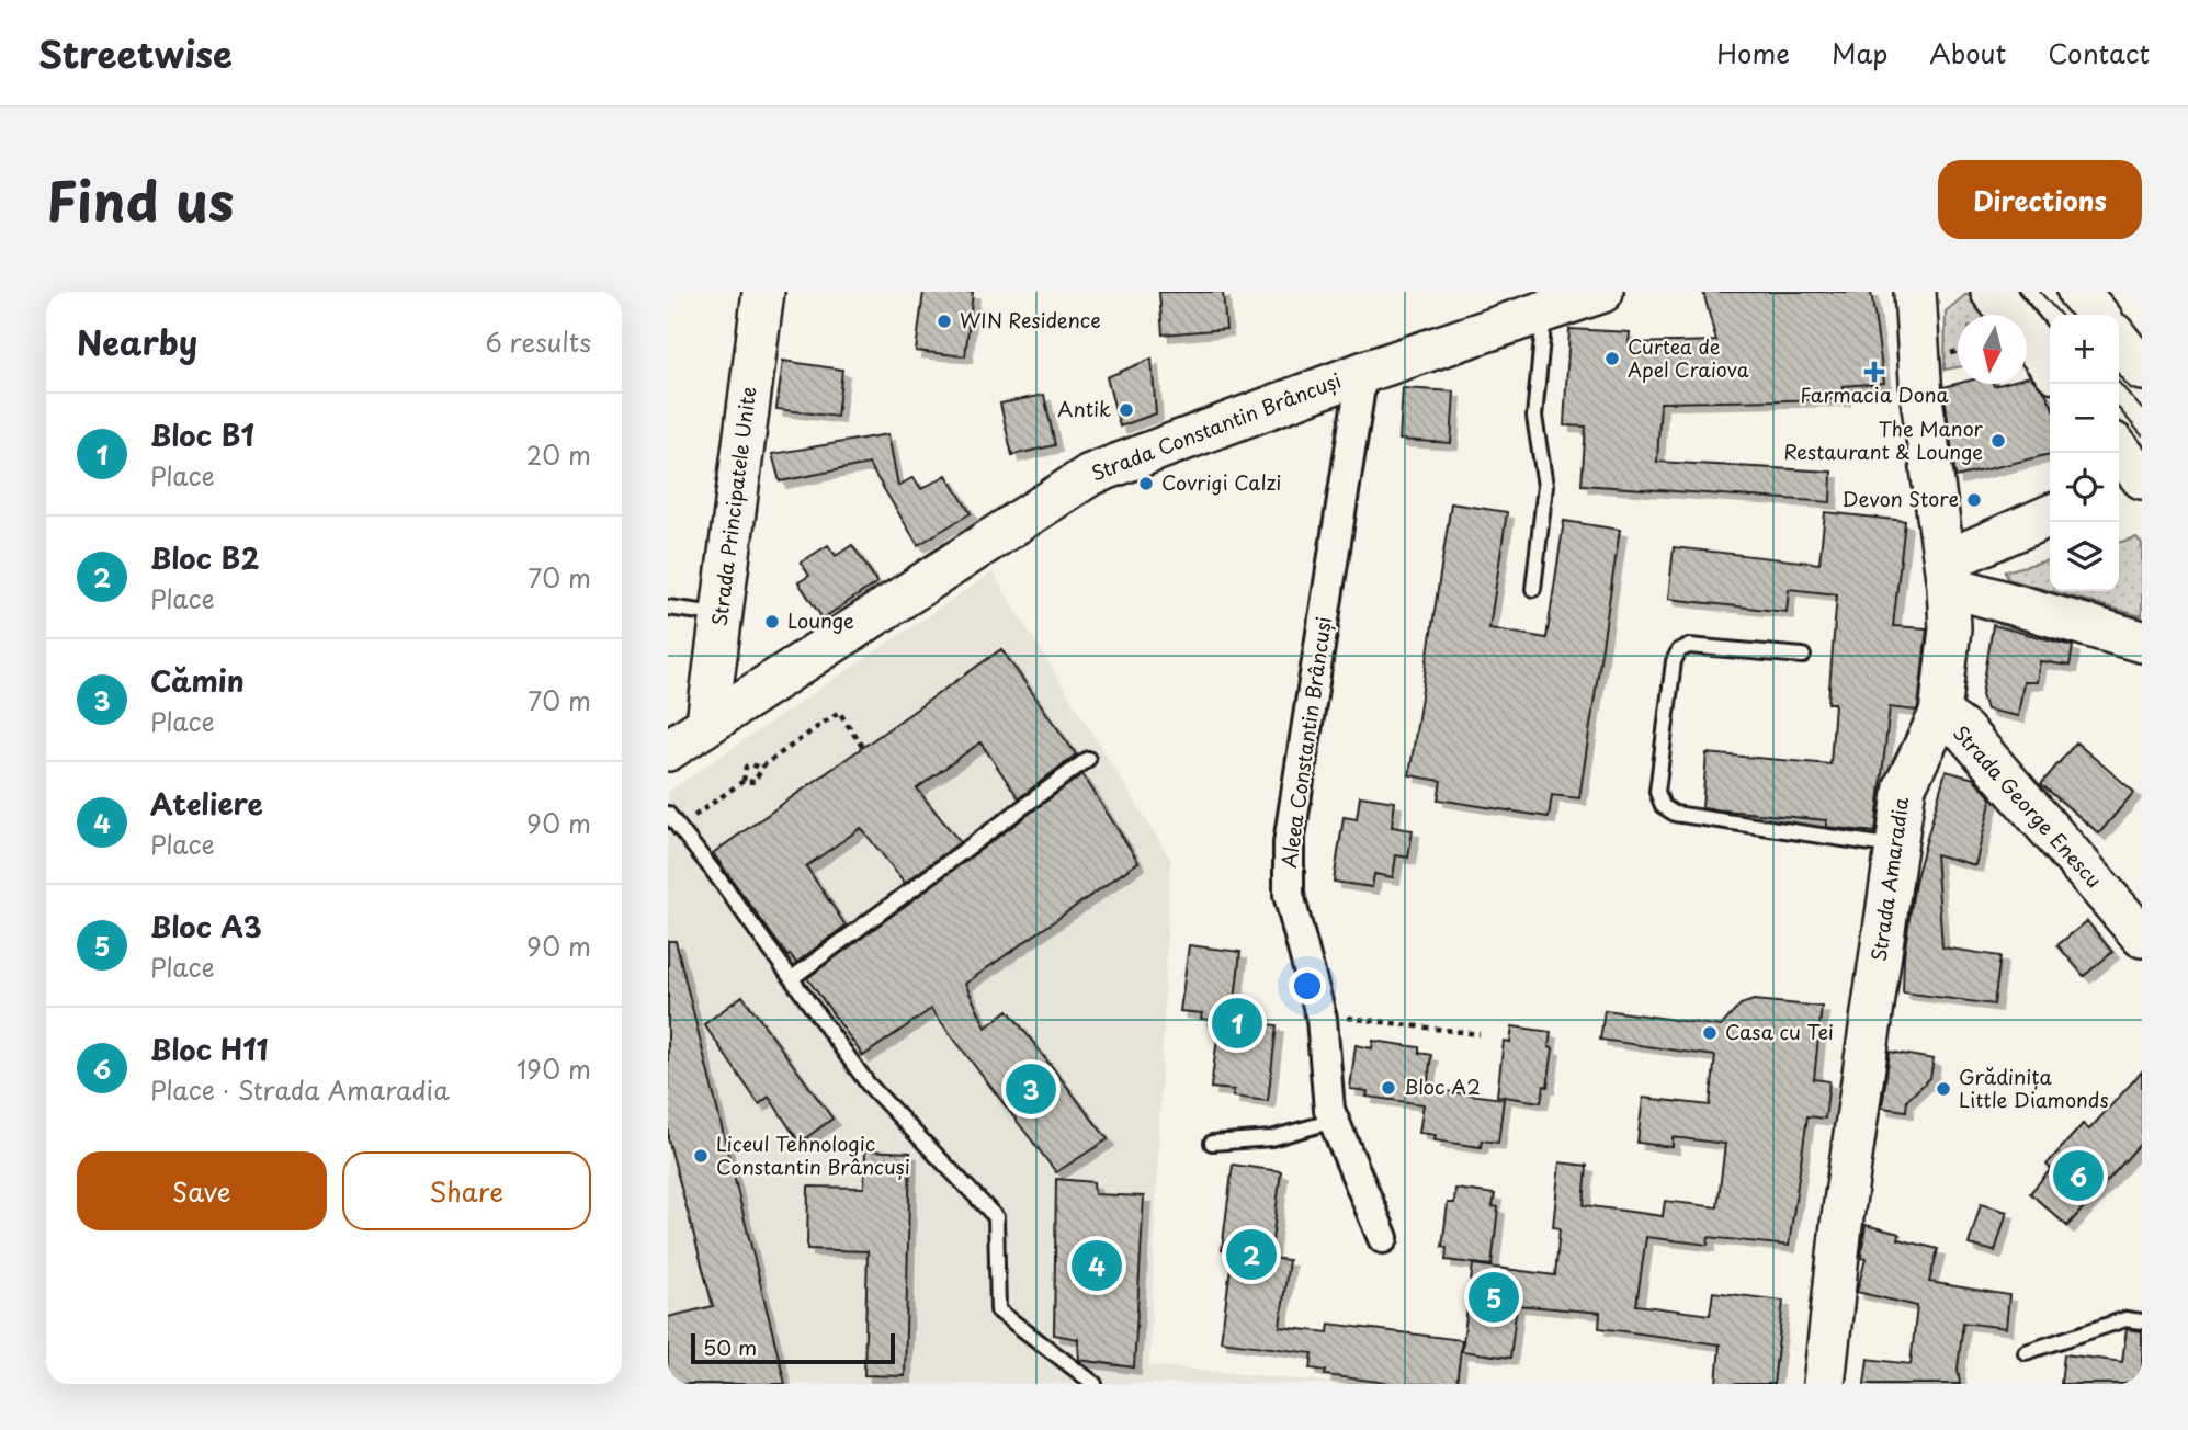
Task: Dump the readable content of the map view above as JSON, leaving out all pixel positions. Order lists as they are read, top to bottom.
{
  "streets": {
    "street": [
      "Strada Constantin Brâncuși",
      "Strada Principatele Unite",
      "Aleea Constantin Brâncuși",
      "Strada George Enescu",
      "Strada Amaradia"
    ]
  },
  "crossings": [
    ["Strada Constantin Brâncuși", "Strada Principatele Unite"],
    ["Strada Constantin Brâncuși", "Aleea Constantin Brâncuși"],
    ["Strada George Enescu", "Strada Amaradia"]
  ],
  "places": {
    "other": [
      "WIN Residence",
      "Curtea de Apel Craiova",
      "Antik",
      "The Manor Restaurant & Lounge",
      "Covrigi Calzi",
      "Devon Store",
      "Lounge",
      "Casa cu Tei",
      "Bloc A2",
      "Grădinița Little Diamonds",
      "Liceul Tehnologic Constantin Brâncuși"
    ],
    "health": ["Farmacia Dona"]
  },
  "scale_bar": "50 m",
  "north": "bottom",
  "page": {
    "header": "Streetwise",
    "nav": [
      "Home",
      "Map",
      "About",
      "Contact"
    ],
    "title": "Find us",
    "buttons": [
      "Directions",
      ["Save", "Share"]
    ],
    "heading": ["Nearby", "6 results"],
    "map_buttons": ["+", "−"],
    "list": [
      {
        "mark": "1",
        "name": "Bloc B1",
        "note": "Place",
        "value": "20 m"
      },
      {
        "mark": "2",
        "name": "Bloc B2",
        "note": "Place",
        "value": "70 m"
      },
      {
        "mark": "3",
        "name": "Cămin",
        "note": "Place",
        "value": "70 m"
      },
      {
        "mark": "4",
        "name": "Ateliere",
        "note": "Place",
        "value": "90 m"
      },
      {
        "mark": "5",
        "name": "Bloc A3",
        "note": "Place",
        "value": "90 m"
      },
      {
        "mark": "6",
        "name": "Bloc H11",
        "note": "Place · Strada Amaradia",
        "value": "190 m"
      }
    ],
    "pins": [
      "1",
      "3",
      "6",
      "2",
      "4",
      "5"
    ],
    "scale": "50 m"
  }
}
